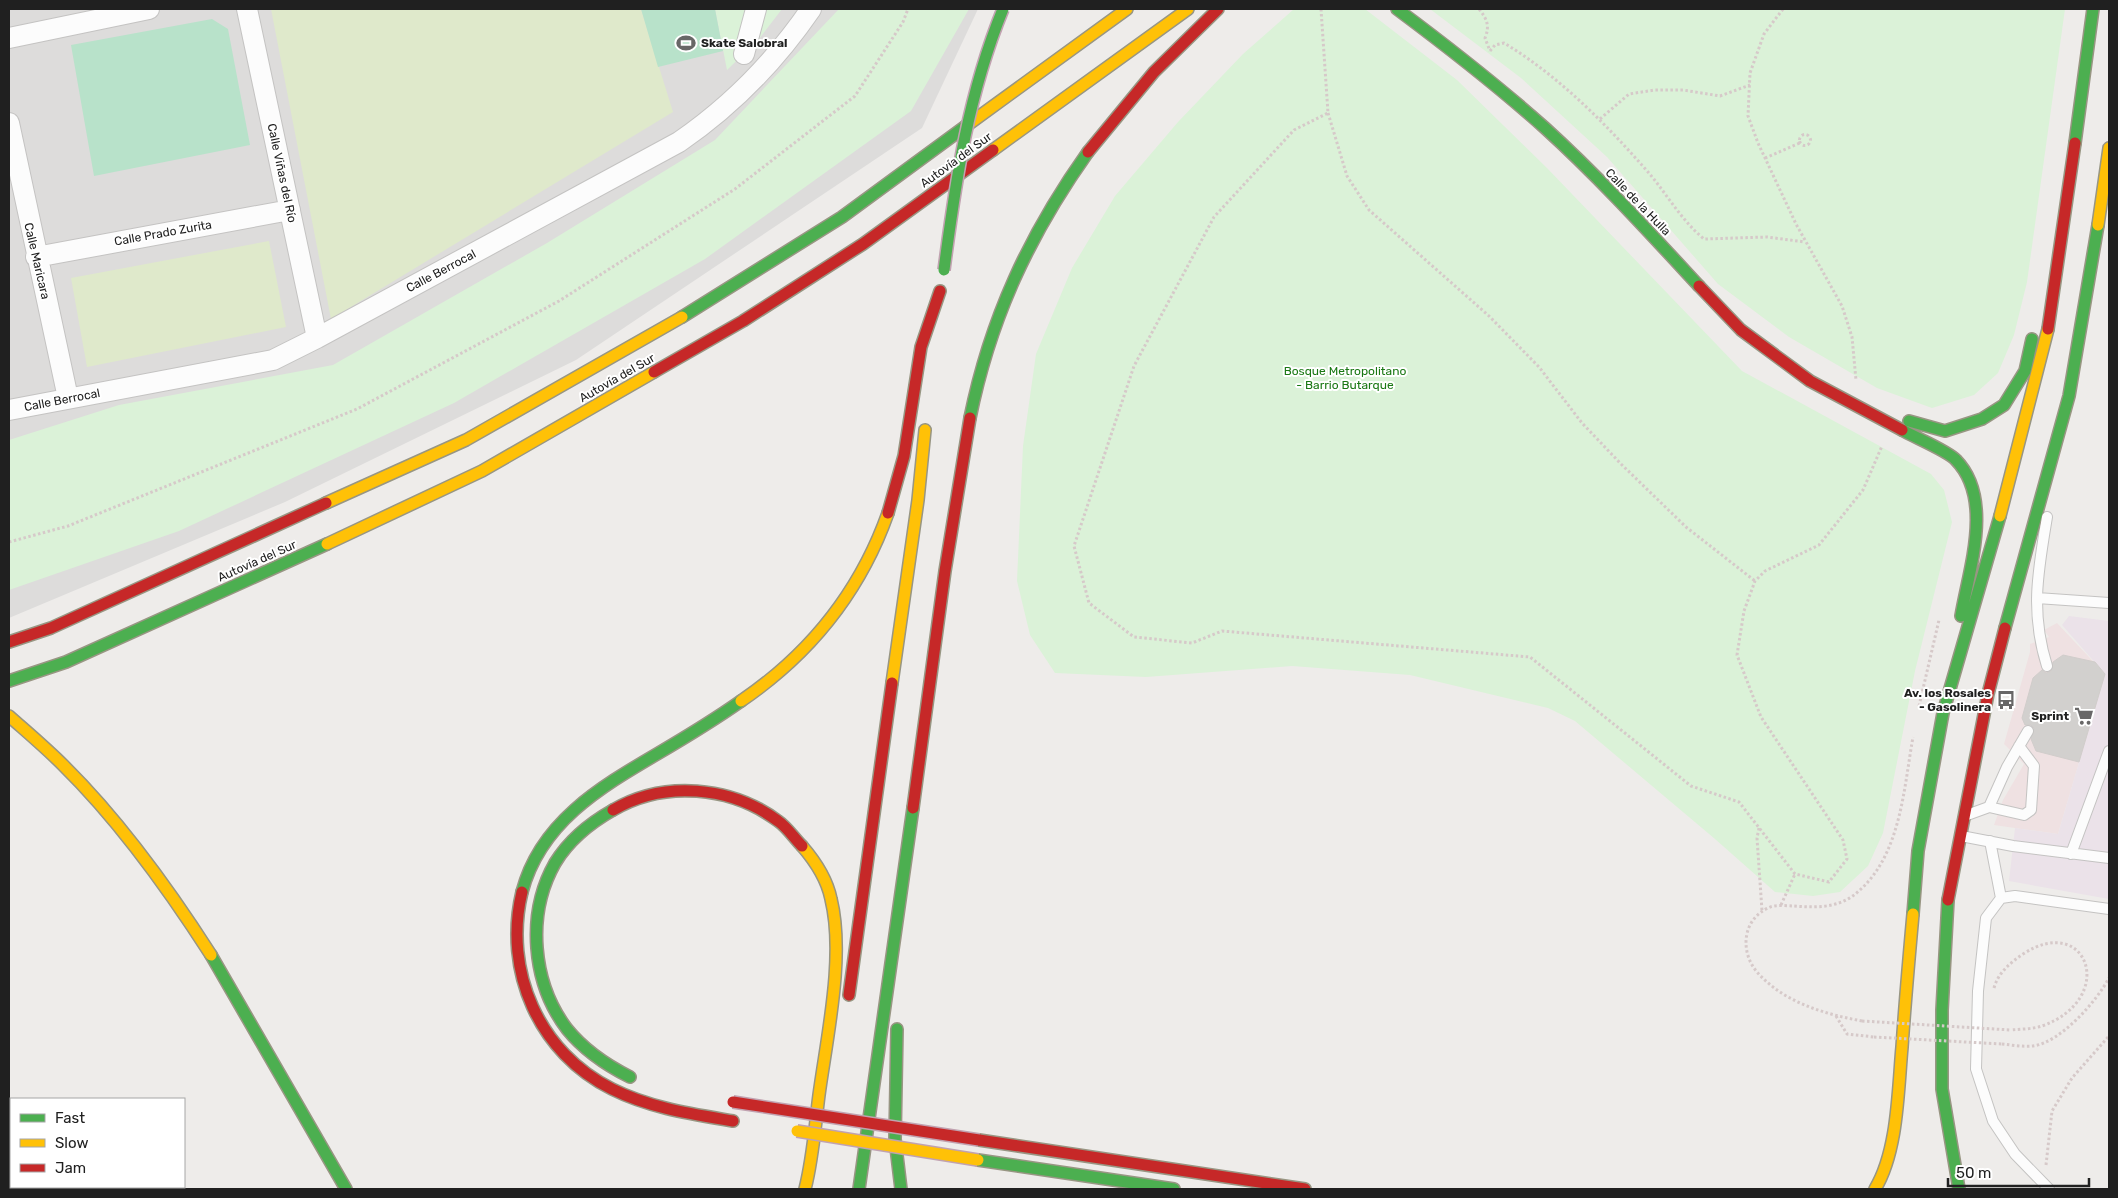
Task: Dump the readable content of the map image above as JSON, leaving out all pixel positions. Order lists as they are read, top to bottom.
{
  "streets": {
    "main road": ["Autovía del Sur", "Calle de la Hulla"],
    "street": [
      "Calle Viñas del Río",
      "Calle Prado Zurita",
      "Calle Maricara",
      "Calle Berrocal"
    ]
  },
  "crossings": [
    ["Calle Viñas del Río", "Calle Prado Zurita"],
    ["Calle Viñas del Río", "Calle Berrocal"],
    ["Calle Prado Zurita", "Calle Maricara"],
    ["Calle Maricara", "Calle Berrocal"]
  ],
  "parks": ["Bosque Metropolitano - Barrio Butarque"],
  "places": {
    "sports": ["Skate Salobral"],
    "bus stop": ["Av. los Rosales - Gasolinera"],
    "supermarket": ["Sprint"]
  },
  "legend": ["Fast", "Slow", "Jam"],
  "scale_bar": "50 m"
}
